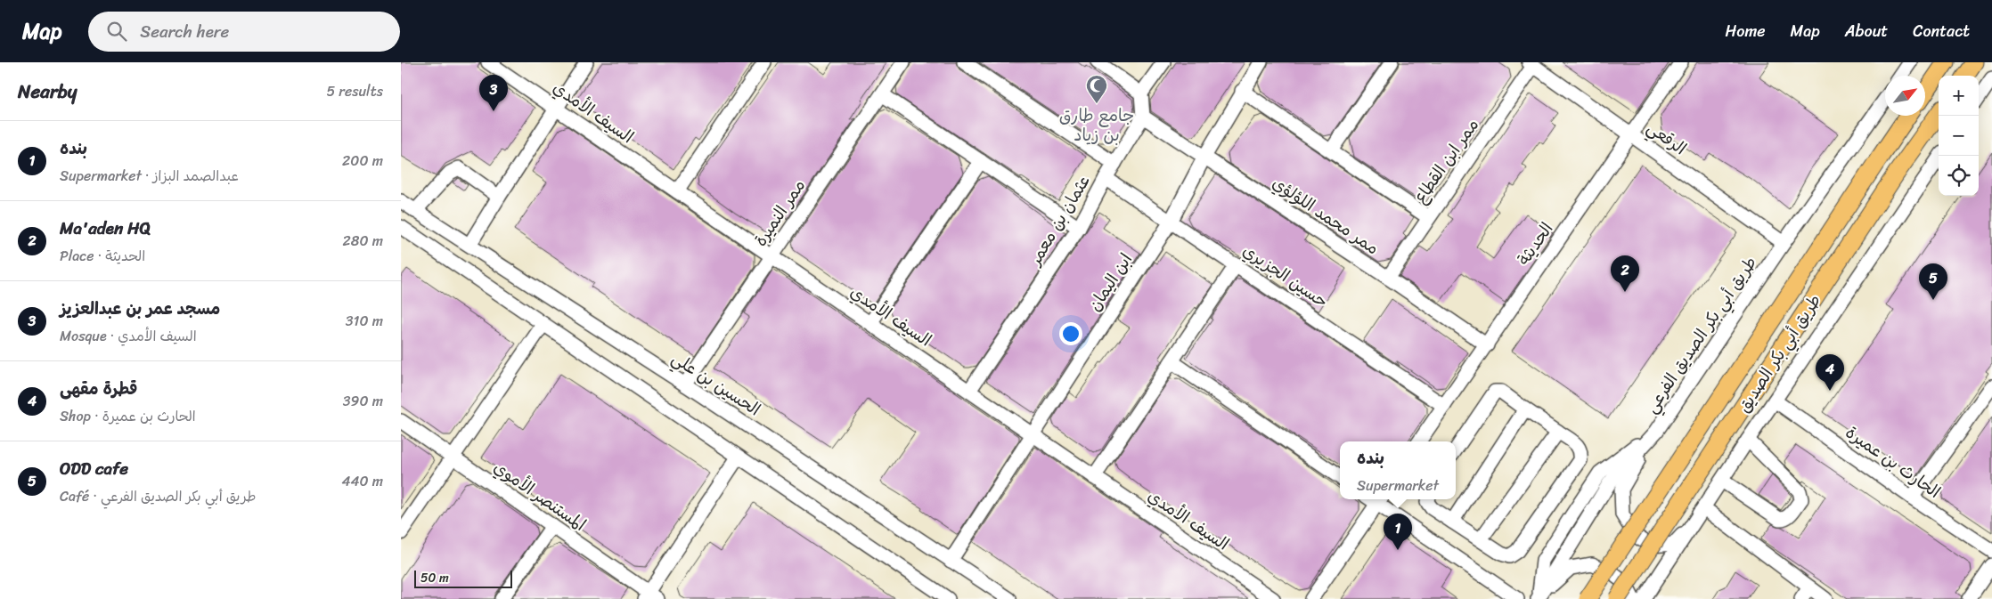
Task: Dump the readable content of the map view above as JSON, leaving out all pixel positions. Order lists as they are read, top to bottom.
{
  "streets": {
    "main road": ["طريق أبي بكر الصديق"],
    "street": [
      "السيف الأمدي",
      "الرقعي",
      "ممر ابن القطاع",
      "ممر النميرة",
      "ممر محمد اللؤلؤي",
      "عثمان بن معمر",
      "الحديثة",
      "حسين الجزيري",
      "ابن اليمان",
      "طريق أبي بكر الصديق الفرعي",
      "الحسين بن علي",
      "الحارث بن عميرة",
      "المستنصر الأموي"
    ]
  },
  "crossings": [
    ["السيف الأمدي", "ممر النميرة"],
    ["السيف الأمدي", "عثمان بن معمر"],
    ["السيف الأمدي", "ابن اليمان"],
    ["الرقعي", "ممر ابن القطاع"],
    ["الرقعي", "الحديثة"],
    ["الرقعي", "طريق أبي بكر الصديق الفرعي"],
    ["ممر ابن القطاع", "ممر محمد اللؤلؤي"],
    ["ممر النميرة", "الحسين بن علي"],
    ["ممر محمد اللؤلؤي", "عثمان بن معمر"],
    ["ممر محمد اللؤلؤي", "الحديثة"],
    ["ممر محمد اللؤلؤي", "ابن اليمان"],
    ["عثمان بن معمر", "حسين الجزيري"],
    ["الحديثة", "حسين الجزيري"],
    ["حسين الجزيري", "ابن اليمان"],
    ["ابن اليمان", "الحسين بن علي"]
  ],
  "places": {
    "mosque": ["جامع طارق بن زياد"]
  },
  "scale_bar": "50 m",
  "north": "top right",
  "page": {
    "header": "Map",
    "search": "Search here",
    "nav": [
      "Home",
      "Map",
      "About",
      "Contact"
    ],
    "heading": ["Nearby", "5 results"],
    "pins": [
      "3",
      "2",
      "5",
      "4",
      "1"
    ],
    "map_buttons": ["+", "−"],
    "list": [
      {
        "mark": "1",
        "name": "بنده",
        "note": "Supermarket · عبدالصمد البزاز",
        "value": "200 m"
      },
      {
        "mark": "2",
        "name": "Ma'aden HQ",
        "note": "Place · الحديثة",
        "value": "280 m"
      },
      {
        "mark": "3",
        "name": "مسجد عمر بن عبدالعزيز",
        "note": "Mosque · السيف الأمدي",
        "value": "310 m"
      },
      {
        "mark": "4",
        "name": "قطرة مقهى",
        "note": "Shop · الحارث بن عميرة",
        "value": "390 m"
      },
      {
        "mark": "5",
        "name": "ODD cafe",
        "note": "Café · طريق أبي بكر الصديق الفرعي",
        "value": "440 m"
      }
    ],
    "popup": ["بنده", "Supermarket"],
    "scale": "50 m"
  }
}
